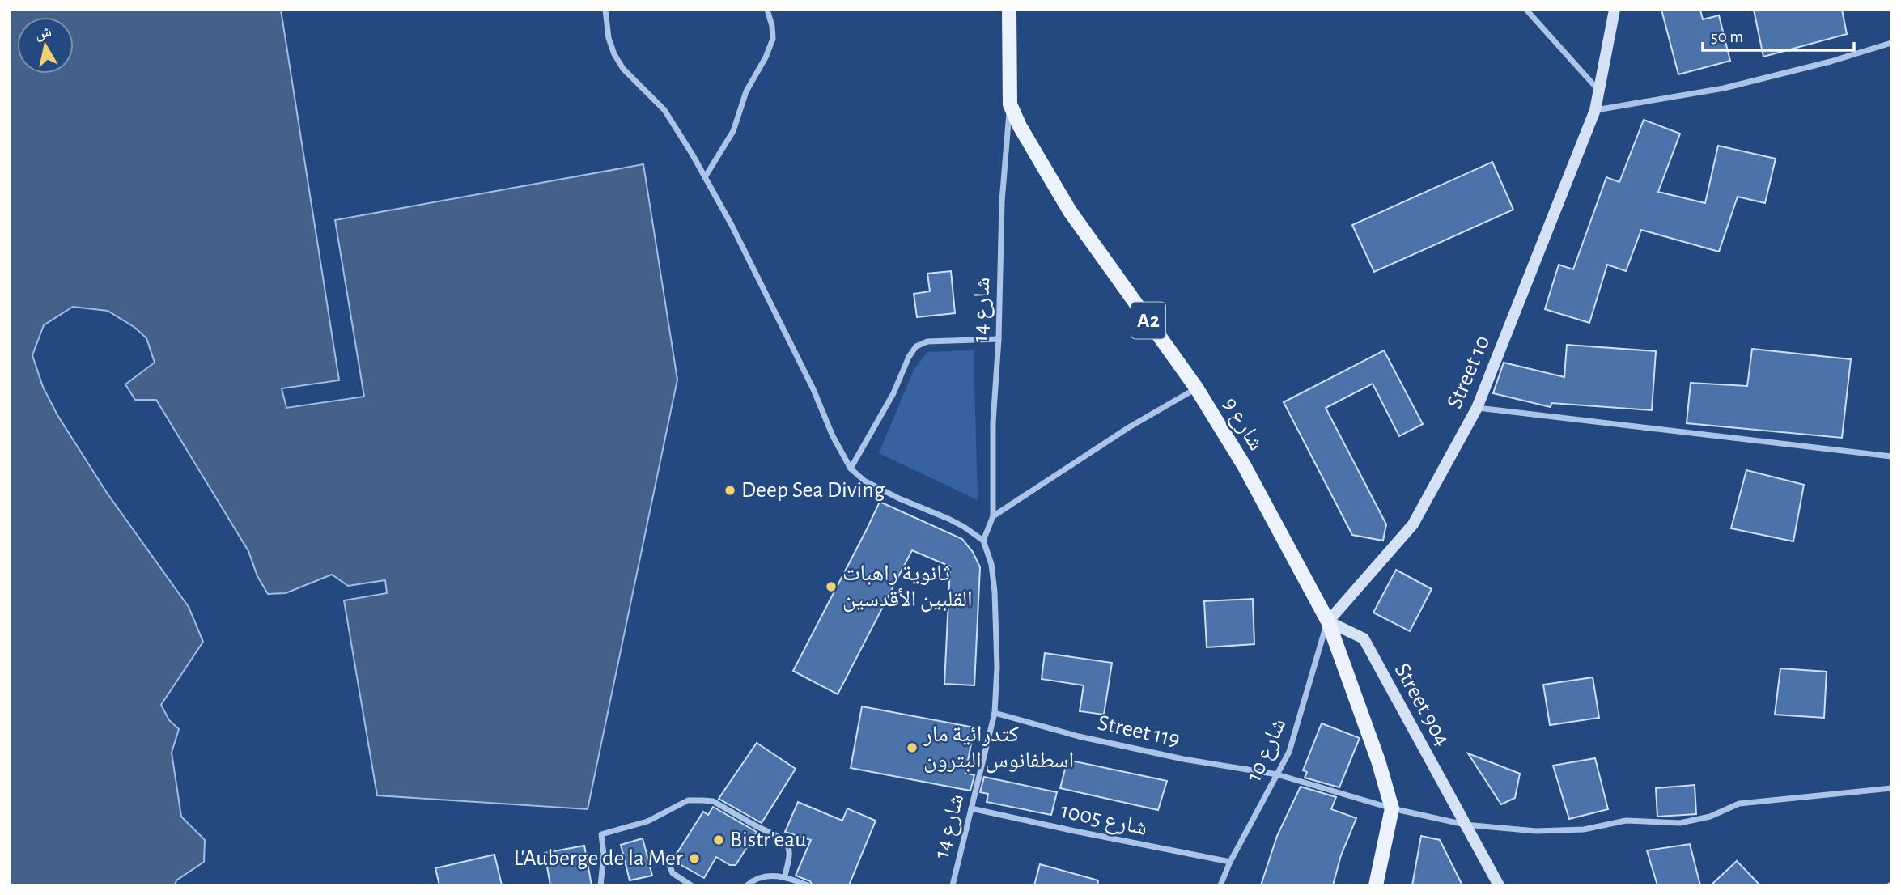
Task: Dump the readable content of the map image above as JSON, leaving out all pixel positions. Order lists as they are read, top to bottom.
{
  "streets": {
    "main road": ["A2", "شارع 9"],
    "street": [
      "شارع 14",
      "Street 10",
      "Street 904",
      "Street 119",
      "شارع 10",
      "شارع 1005"
    ]
  },
  "crossings": [
    ["شارع 14", "شارع 9"],
    ["شارع 14", "Street 119"],
    ["شارع 14", "شارع 1005"],
    ["Street 10", "شارع 9"],
    ["Street 10", "Street 904"],
    ["Street 10", "شارع 10"],
    ["شارع 9", "Street 904"],
    ["شارع 9", "Street 119"],
    ["شارع 9", "شارع 10"],
    ["Street 904", "Street 119"],
    ["Street 904", "شارع 10"],
    ["Street 119", "شارع 10"],
    ["شارع 10", "شارع 1005"]
  ],
  "places": [
    "Deep Sea Diving",
    "ثانوية راهبات القلبين الأقدسين",
    "كتدرائية مار اسطفانوس البترون",
    "Bistr'eau",
    "L'Auberge de la Mer"
  ],
  "scale_bar": "50 m",
  "north": "top"
}
